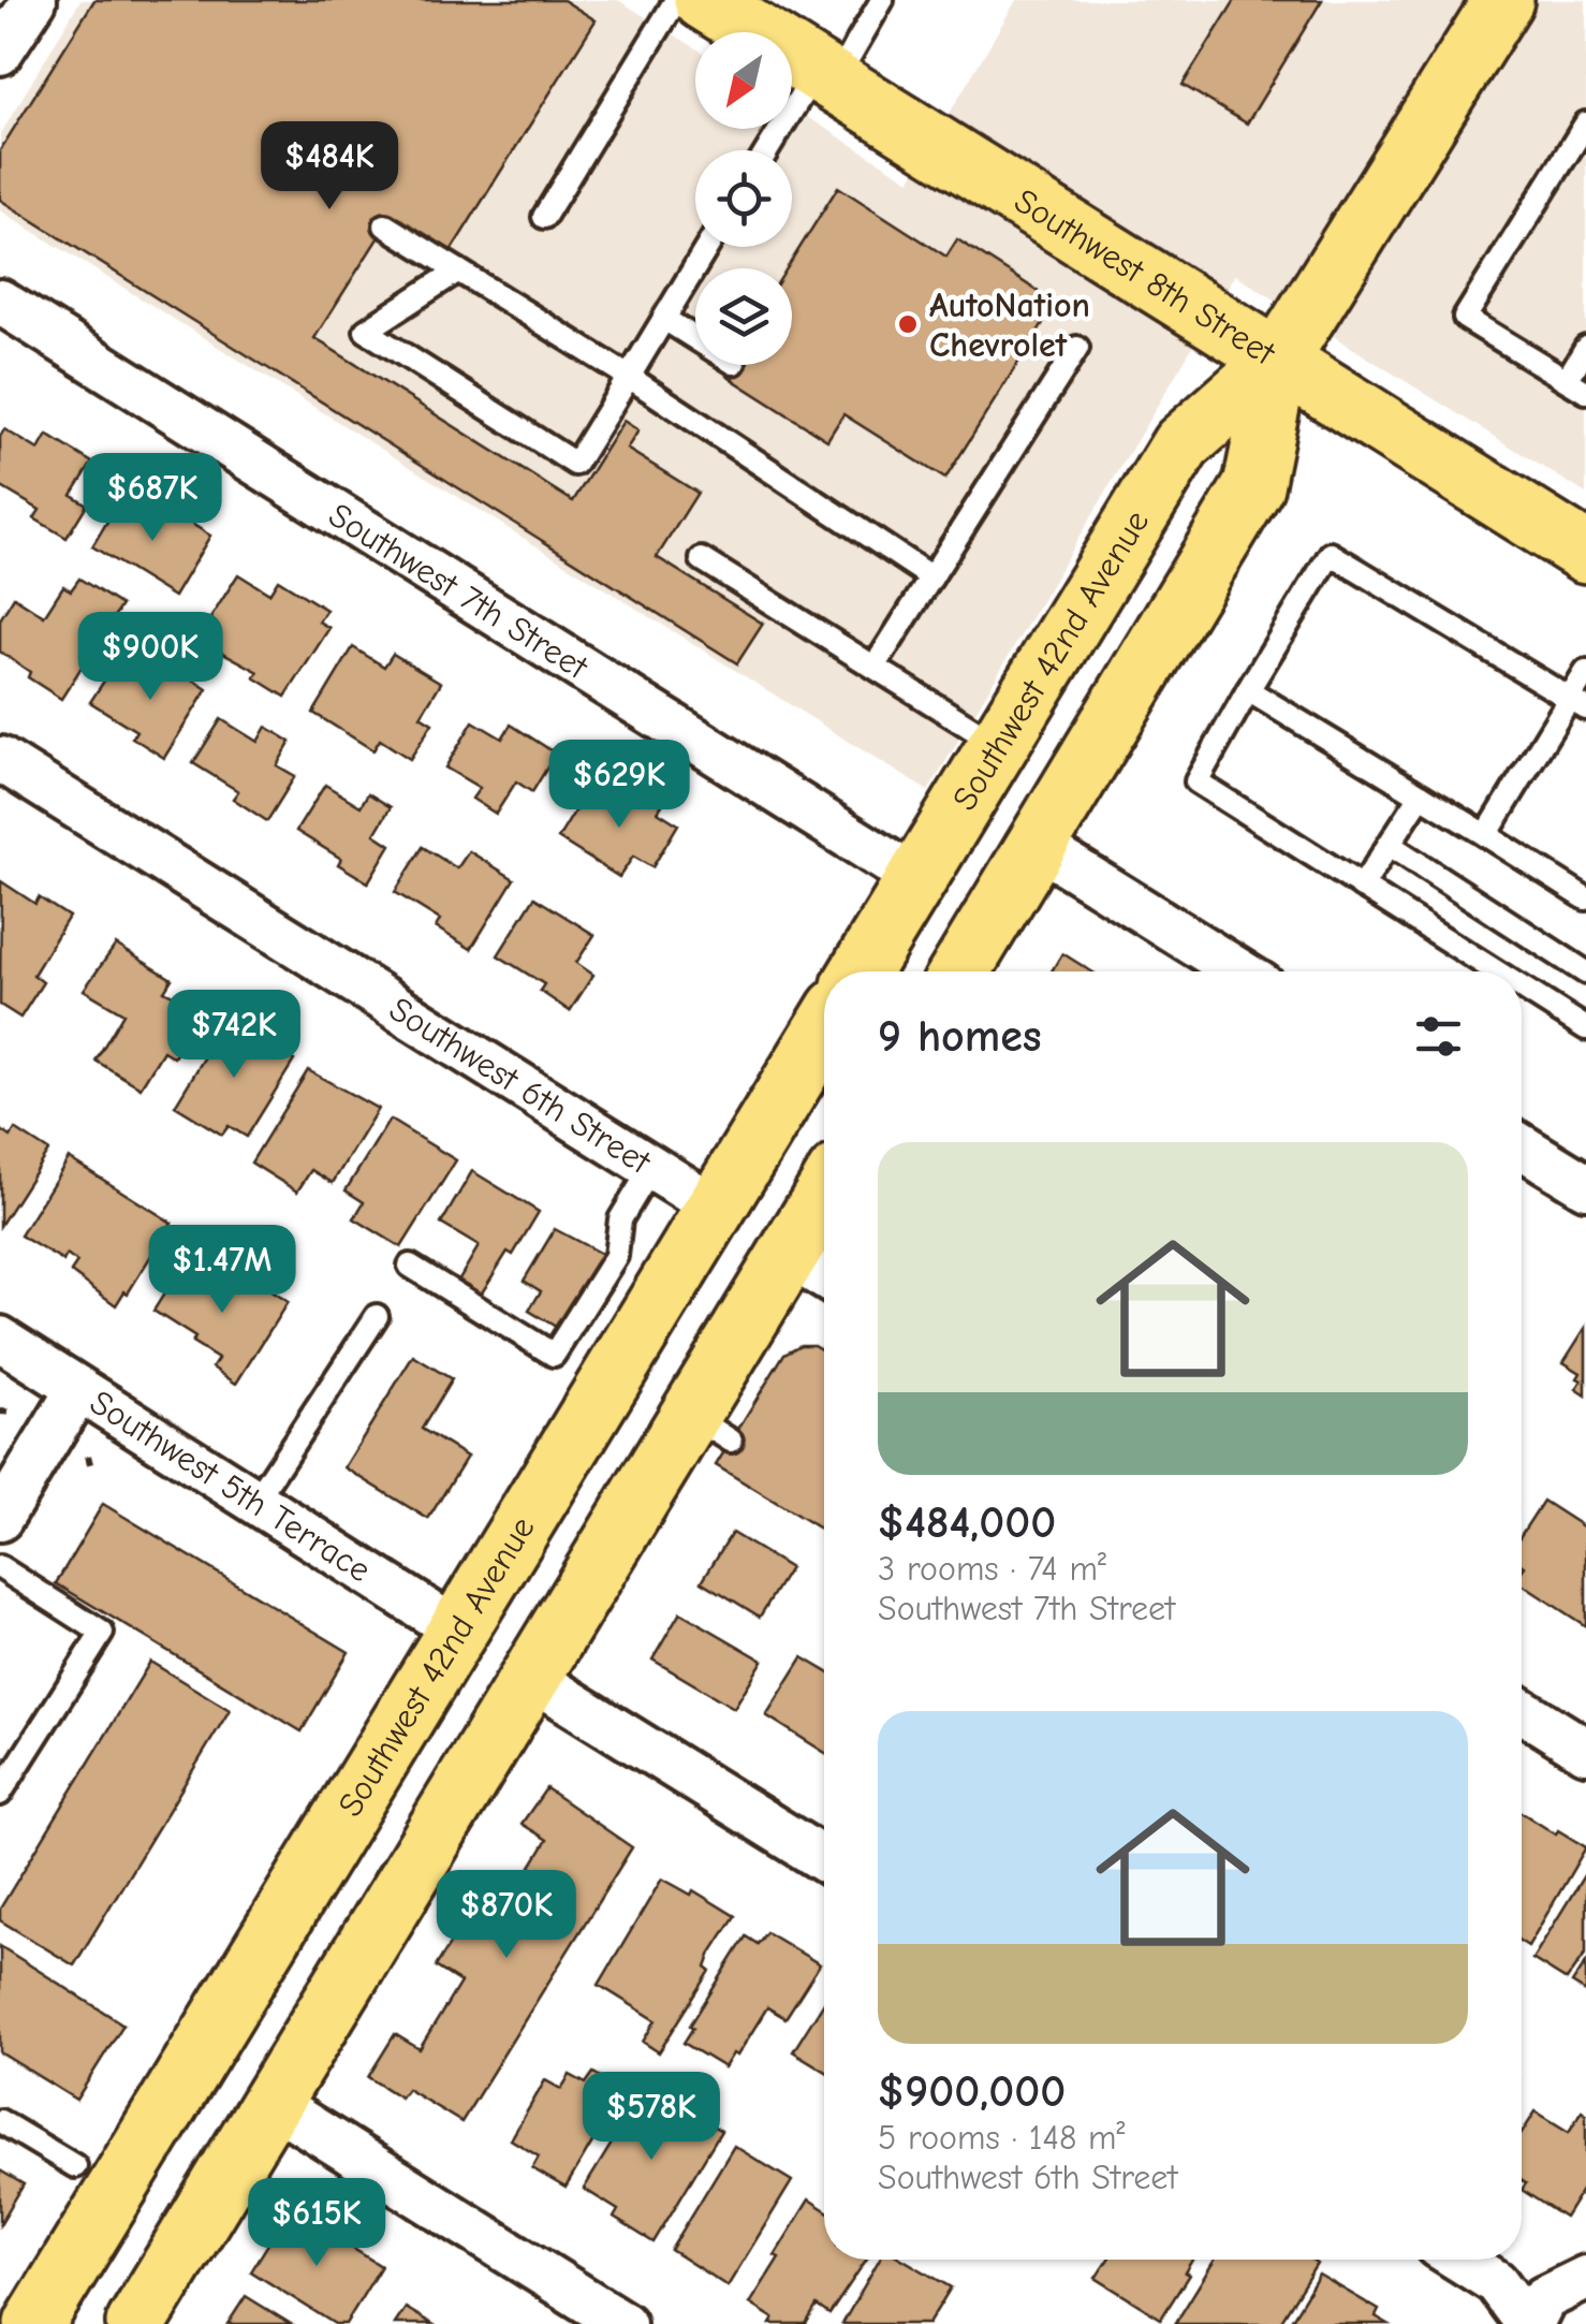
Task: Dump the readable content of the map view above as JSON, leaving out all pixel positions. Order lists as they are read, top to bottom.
{
  "streets": {
    "main road": ["Southwest 8th Street", "Southwest 42nd Avenue"],
    "street": ["Southwest 7th Street", "Southwest 6th Street", "Southwest 5th Terrace"]
  },
  "crossings": [
    ["Southwest 8th Street", "Southwest 42nd Avenue"],
    ["Southwest 7th Street", "Southwest 42nd Avenue"],
    ["Southwest 42nd Avenue", "Southwest 6th Street"],
    ["Southwest 42nd Avenue", "Southwest 5th Terrace"]
  ],
  "places": ["AutoNation Chevrolet"],
  "north": "bottom left",
  "page": {
    "price": [
      "$484K",
      "$687K",
      "$900K",
      "$629K",
      "$742K",
      "$1.47M",
      "$870K",
      "$578K",
      "$615K"
    ],
    "heading": "9 homes",
    "list": [
      {
        "name": "$484,000",
        "note": "3 rooms · 74 m² · Southwest 7th Street"
      },
      {
        "name": "$900,000",
        "note": "5 rooms · 148 m² · Southwest 6th Street"
      }
    ]
  }
}
